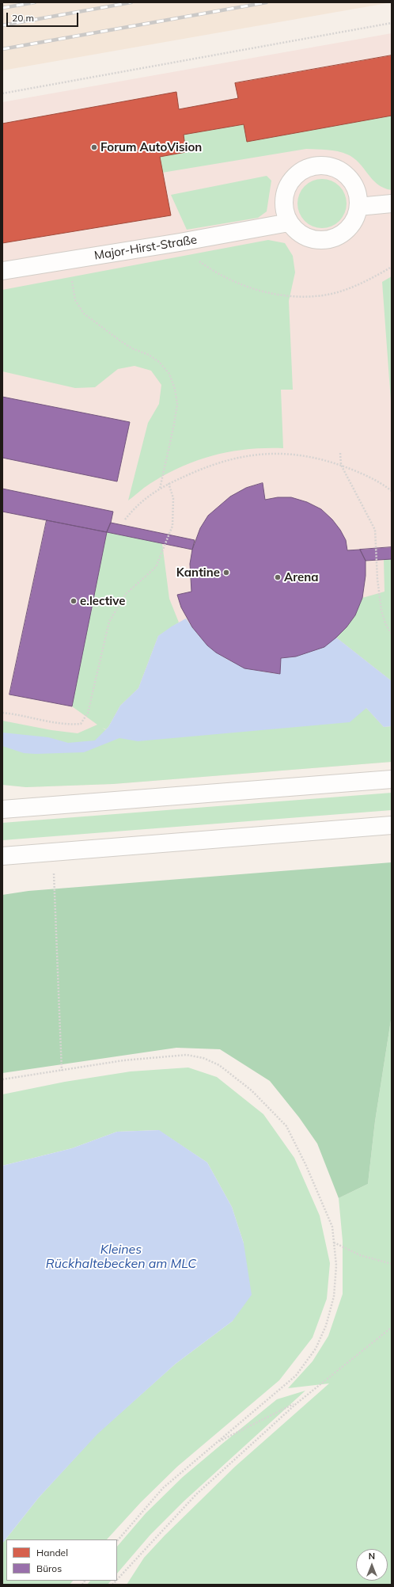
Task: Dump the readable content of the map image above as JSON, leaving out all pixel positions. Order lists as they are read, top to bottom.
{
  "streets": {
    "main road": ["Major-Hirst-Straße"]
  },
  "water": ["Kleines Rückhaltebecken am MLC"],
  "places": [
    "Forum AutoVision",
    "Kantine",
    "Arena",
    "e.lective"
  ],
  "legend": ["Handel", "Büros"],
  "scale_bar": "20 m",
  "north": "top"
}
